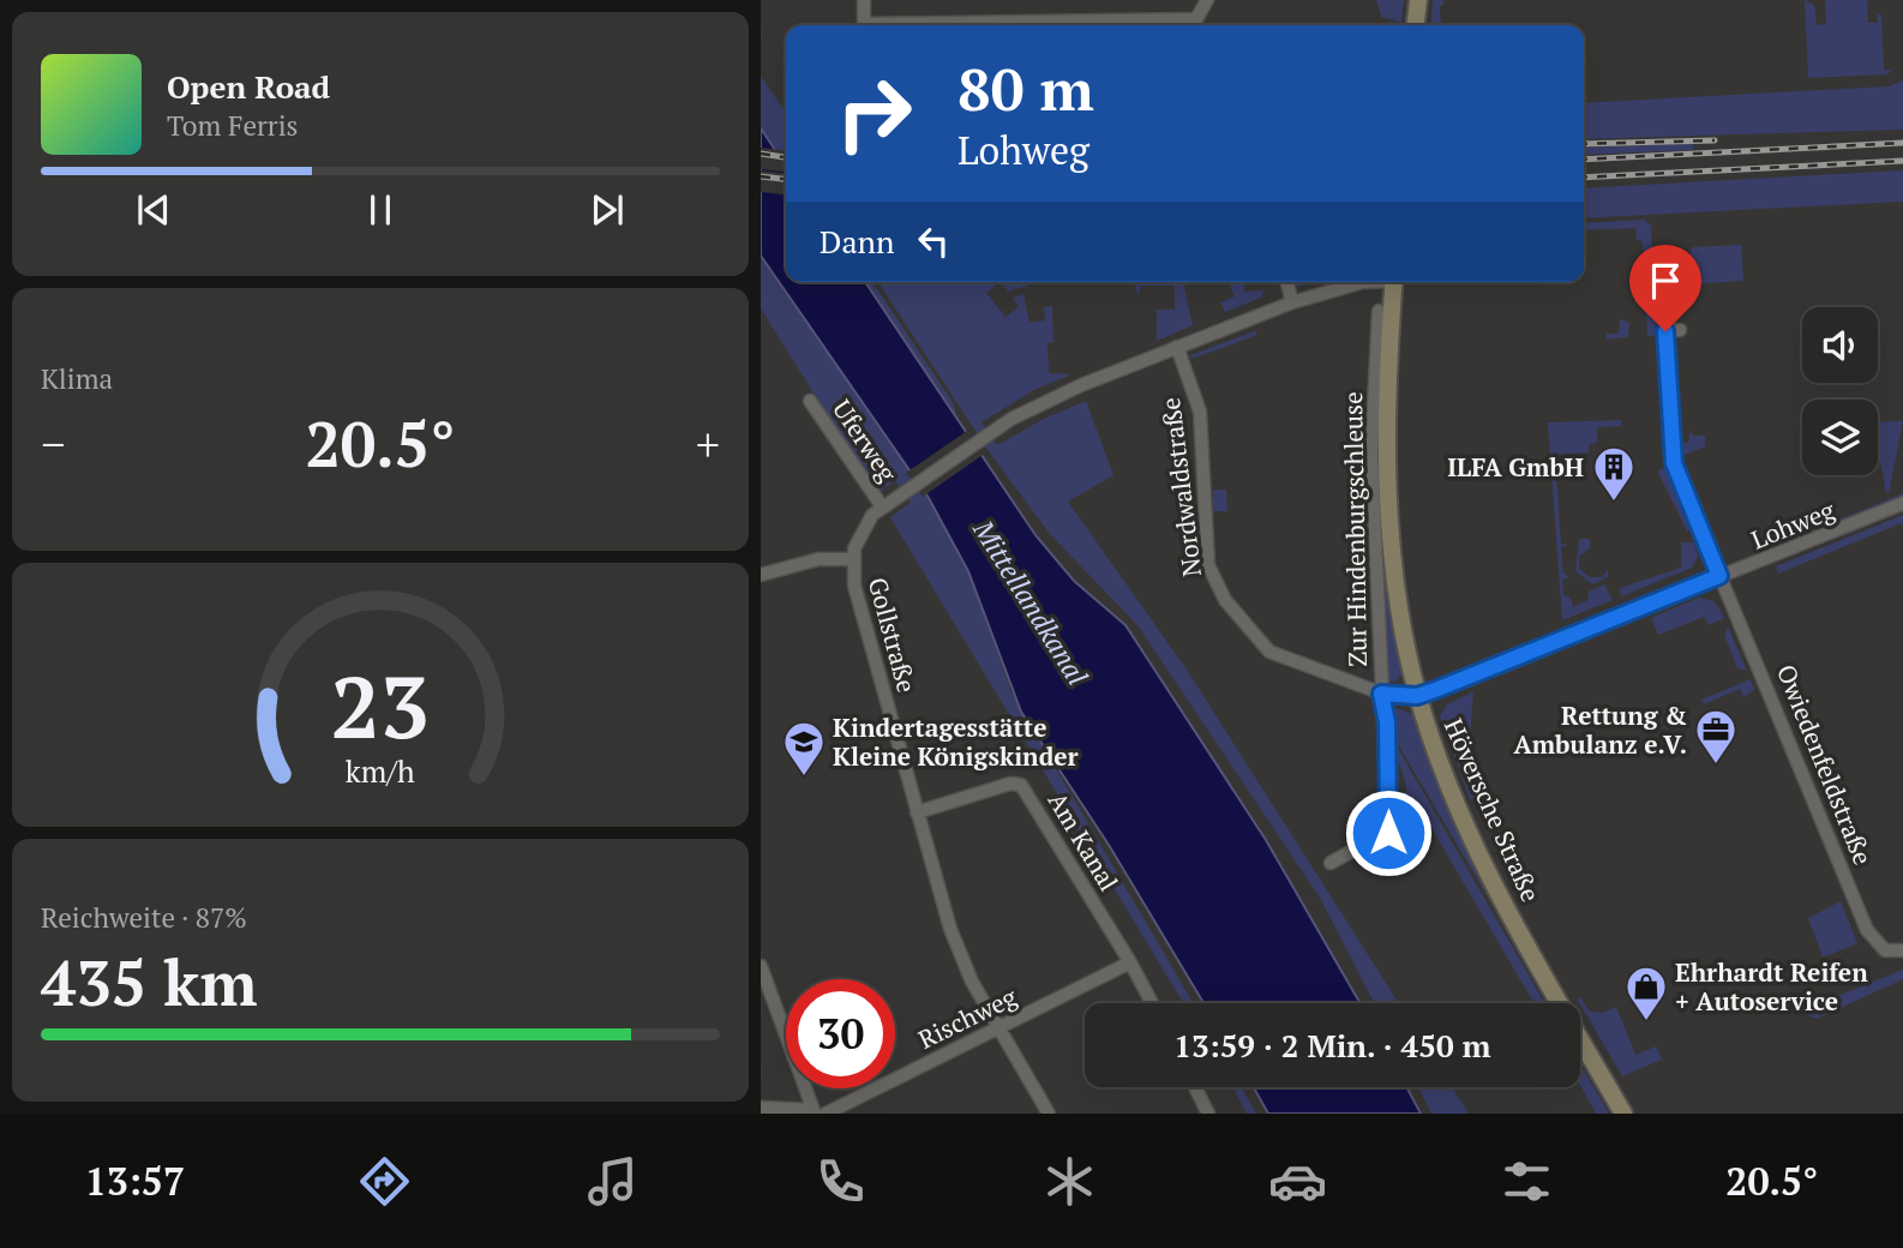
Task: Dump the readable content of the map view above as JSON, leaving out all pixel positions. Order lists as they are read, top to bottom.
{
  "streets": {
    "main road": ["Höversche Straße"],
    "street": [
      "Uferweg",
      "Nordwaldstraße",
      "Lohweg",
      "Zur Hindenburgschleuse",
      "Gollstraße",
      "Owiedenfeldstraße",
      "Am Kanal",
      "Rischweg"
    ]
  },
  "crossings": [
    ["Uferweg", "Gollstraße"],
    ["Nordwaldstraße", "Lohweg"],
    ["Nordwaldstraße", "Zur Hindenburgschleuse"],
    ["Nordwaldstraße", "Gollstraße"],
    ["Nordwaldstraße", "Höversche Straße"],
    ["Lohweg", "Owiedenfeldstraße"],
    ["Lohweg", "Höversche Straße"],
    ["Zur Hindenburgschleuse", "Höversche Straße"],
    ["Gollstraße", "Am Kanal"],
    ["Gollstraße", "Rischweg"],
    ["Am Kanal", "Rischweg"]
  ],
  "water": ["Mittellandkanal"],
  "places": {
    "building": ["ILFA GmbH"],
    "office": ["Rettung & Ambulanz e.V."],
    "school or university": ["Kindertagesstätte Kleine Königskinder"],
    "shop": ["Ehrhardt Reifen + Autoservice"]
  },
  "page": {
    "turn": ["80 m", "Lohweg"],
    "song": ["Open Road", "Tom Ferris"],
    "then": "Dann",
    "tile": [
      "Klima",
      ["Reichweite · 87%", "435 km"]
    ],
    "heat": ["−", "20.5°", "+"],
    "limit": "30",
    "trip": "13:59 · 2 Min. · 450 m",
    "tabs": ["13:57", "20.5°"],
    "gauge": ["23", "km/h"]
  }
}
